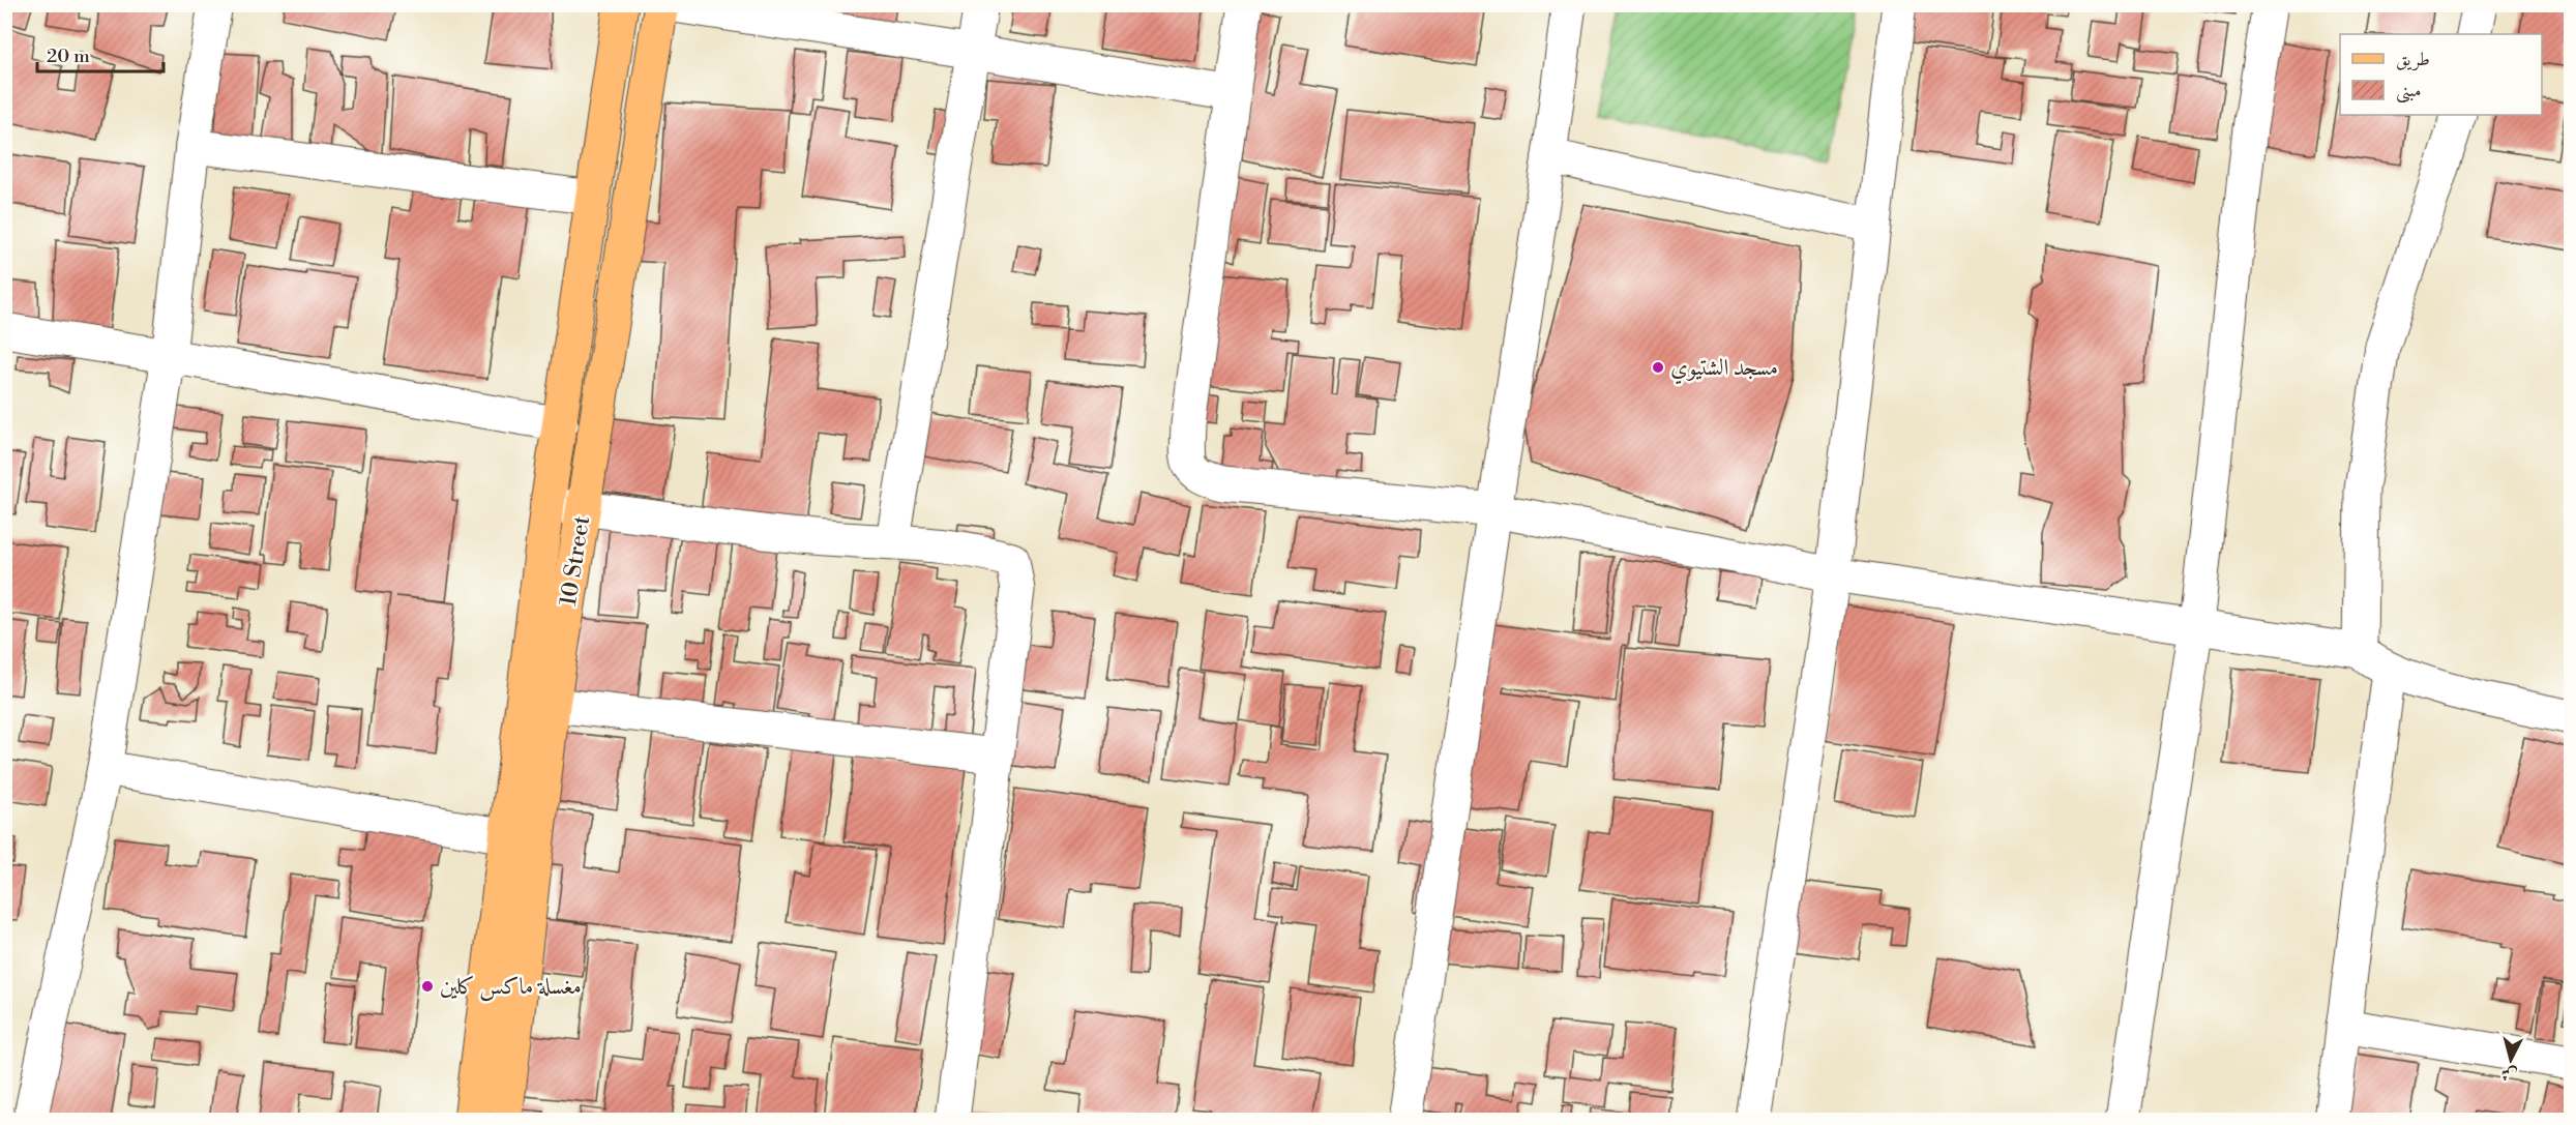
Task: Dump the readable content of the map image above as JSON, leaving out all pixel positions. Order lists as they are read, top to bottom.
{
  "streets": {
    "main road": ["10 Street"]
  },
  "places": ["مسجد الشتيوي", "مغسلة ماكس كلين"],
  "legend": ["طريق", "مبنى"],
  "scale_bar": "20 m",
  "north": "bottom"
}
